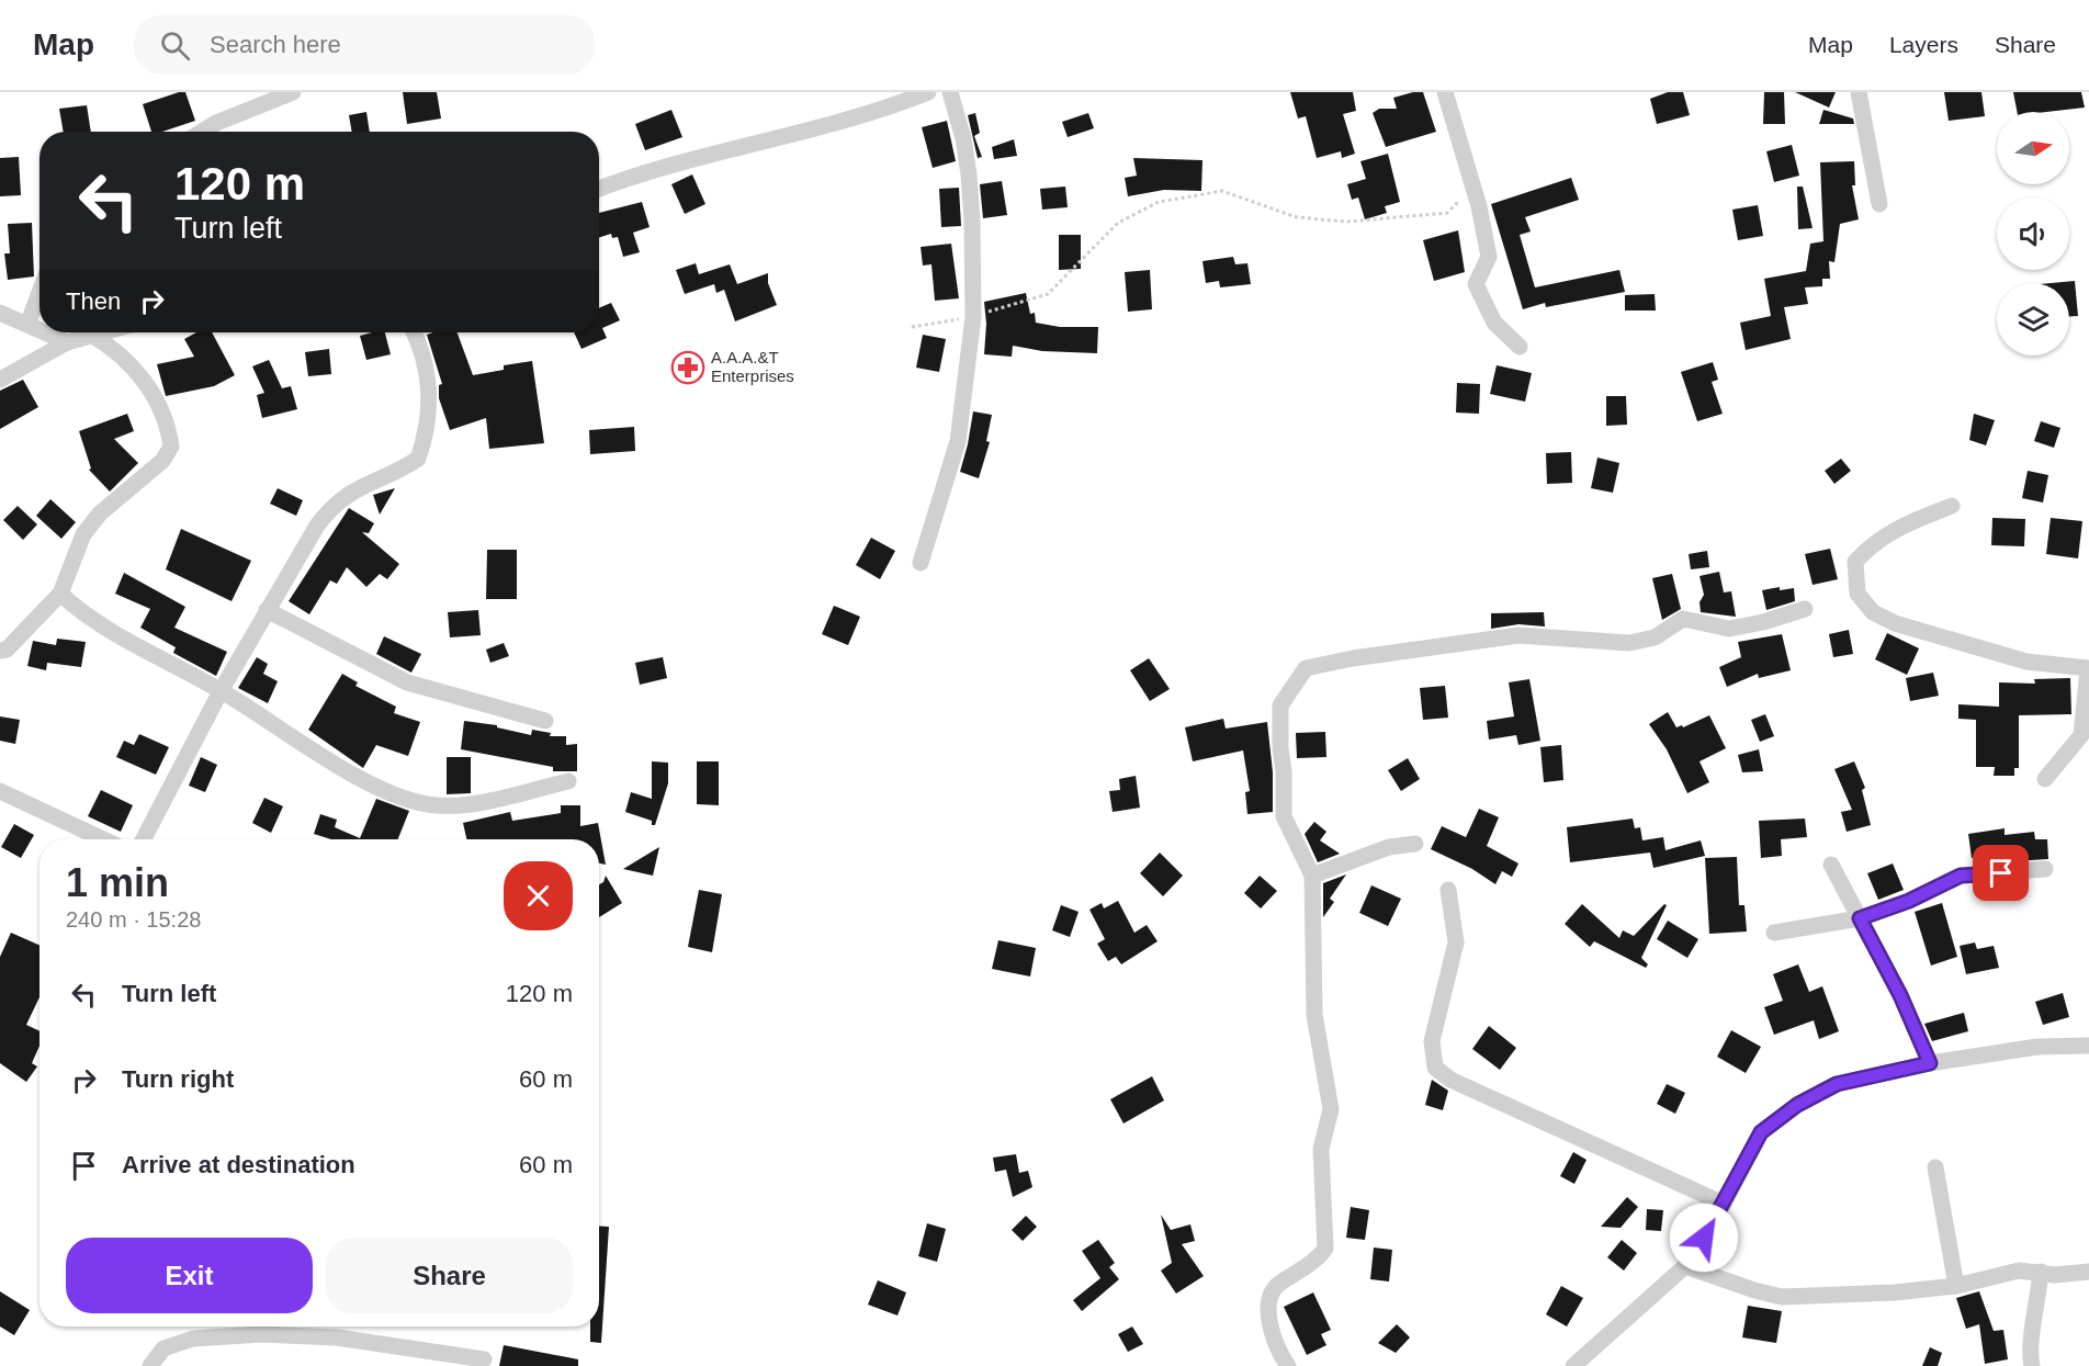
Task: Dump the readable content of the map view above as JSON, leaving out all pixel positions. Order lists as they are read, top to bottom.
{
  "places": {
    "pharmacy": ["A.A.A.&T Enterprises"]
  },
  "north": "right",
  "page": {
    "header": "Map",
    "search": "Search here",
    "nav": ["Map", "Layers", "Share"],
    "turn": ["120 m", "Turn left"],
    "then": "Then",
    "heading": ["1 min", "240 m · 15:28"],
    "list": [
      {
        "name": "Turn left",
        "value": "120 m"
      },
      {
        "name": "Turn right",
        "value": "60 m"
      },
      {
        "name": "Arrive at destination",
        "value": "60 m"
      }
    ],
    "buttons": ["Exit", "Share"]
  }
}
